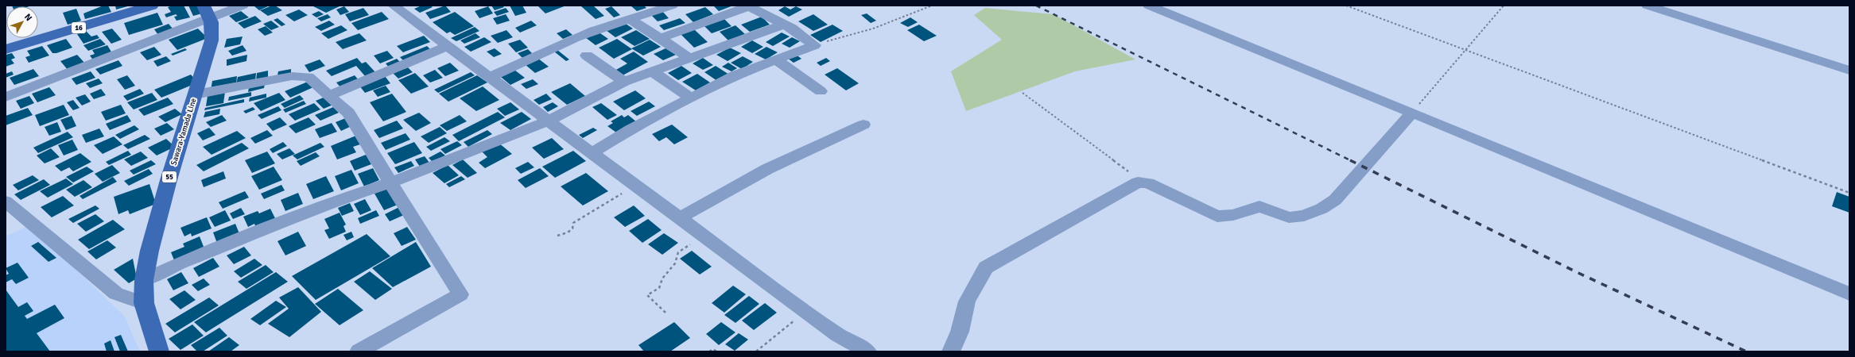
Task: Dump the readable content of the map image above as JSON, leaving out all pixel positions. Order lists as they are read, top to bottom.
{
  "streets": {
    "main road": ["16", "Sawara-Yamada Line", "55"]
  },
  "north": "top right"
}
